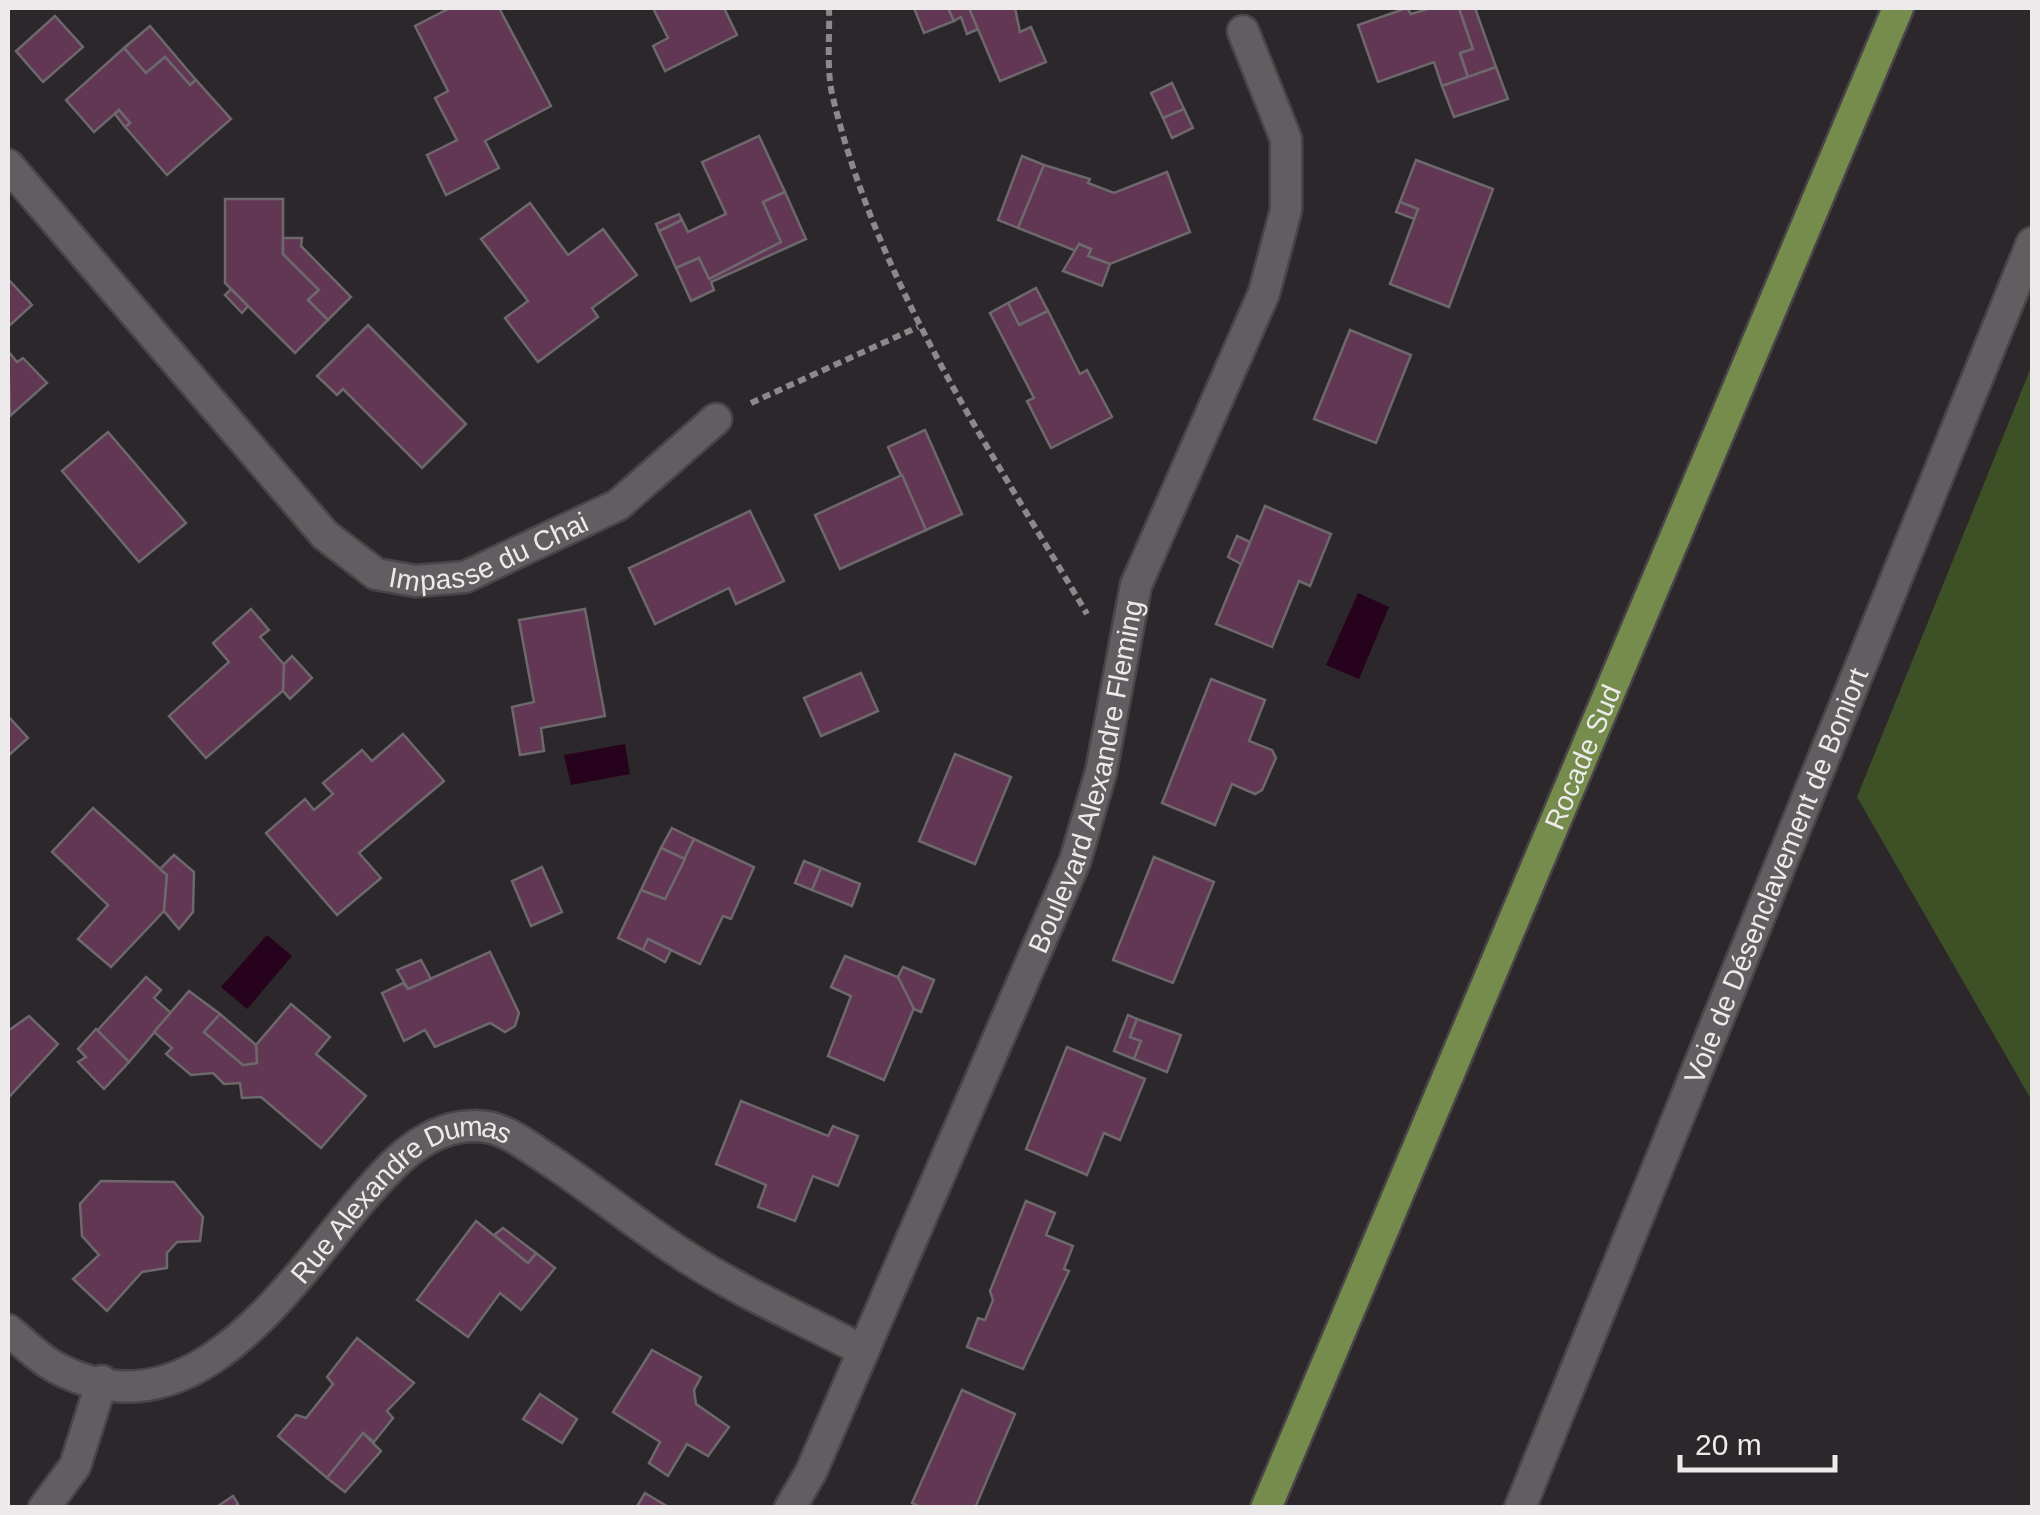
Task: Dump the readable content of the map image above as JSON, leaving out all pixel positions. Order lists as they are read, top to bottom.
{
  "streets": {
    "main road": ["Rocade Sud"],
    "street": [
      "Impasse du Chai",
      "Boulevard Alexandre Fleming",
      "Voie de Désenclavement de Boniort",
      "Rue Alexandre Dumas"
    ]
  },
  "crossings": [
    ["Boulevard Alexandre Fleming", "Rue Alexandre Dumas"]
  ],
  "scale_bar": "20 m"
}
